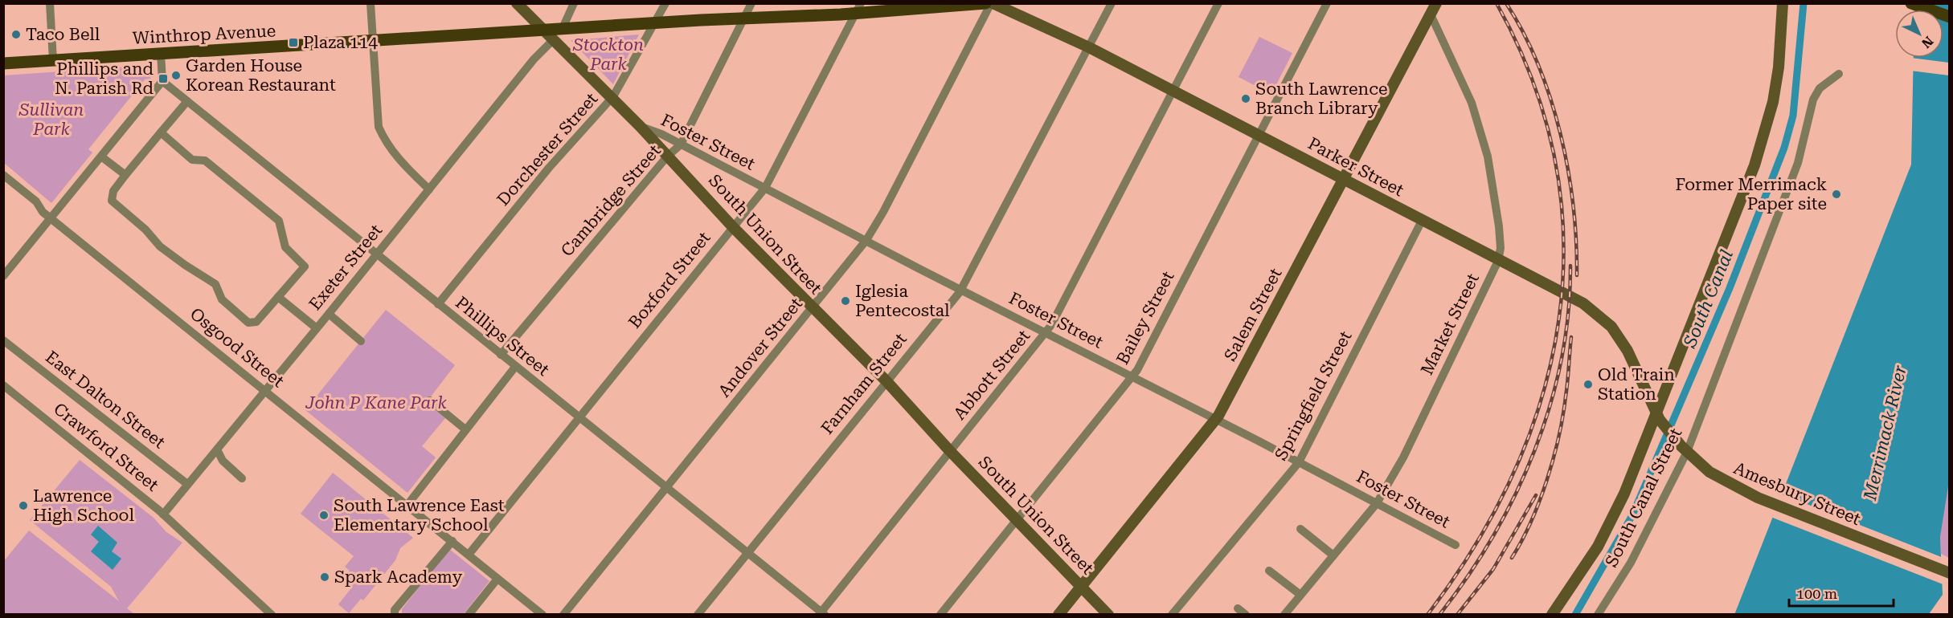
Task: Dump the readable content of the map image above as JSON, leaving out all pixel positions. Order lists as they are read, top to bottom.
{
  "streets": {
    "main road": [
      "Winthrop Avenue",
      "Parker Street",
      "South Union Street",
      "Salem Street",
      "Amesbury Street"
    ],
    "street": [
      "Foster Street",
      "Dorchester Street",
      "Cambridge Street",
      "Exeter Street",
      "Boxford Street",
      "Bailey Street",
      "Market Street",
      "Phillips Street",
      "Osgood Street",
      "Andover Street",
      "Abbott Street",
      "Farnham Street",
      "Springfield Street",
      "East Dalton Street",
      "Crawford Street",
      "South Canal Street"
    ]
  },
  "crossings": [
    ["Winthrop Avenue", "Dorchester Street"],
    ["Winthrop Avenue", "Cambridge Street"],
    ["Winthrop Avenue", "South Union Street"],
    ["Winthrop Avenue", "Boxford Street"],
    ["Foster Street", "Cambridge Street"],
    ["Foster Street", "South Union Street"],
    ["Foster Street", "Boxford Street"],
    ["Foster Street", "Salem Street"],
    ["Foster Street", "Bailey Street"],
    ["Foster Street", "Market Street"],
    ["Foster Street", "Andover Street"],
    ["Foster Street", "Abbott Street"],
    ["Foster Street", "Farnham Street"],
    ["Foster Street", "Springfield Street"],
    ["Dorchester Street", "South Union Street"],
    ["Dorchester Street", "Phillips Street"],
    ["Parker Street", "Salem Street"],
    ["Parker Street", "Bailey Street"],
    ["Parker Street", "Market Street"],
    ["Parker Street", "Andover Street"],
    ["Parker Street", "Abbott Street"],
    ["Parker Street", "Farnham Street"],
    ["Parker Street", "Springfield Street"],
    ["Parker Street", "Amesbury Street"],
    ["Cambridge Street", "South Union Street"],
    ["Cambridge Street", "Phillips Street"],
    ["South Union Street", "Exeter Street"],
    ["South Union Street", "Boxford Street"],
    ["South Union Street", "Salem Street"],
    ["South Union Street", "Bailey Street"],
    ["South Union Street", "Andover Street"],
    ["South Union Street", "Abbott Street"],
    ["South Union Street", "Farnham Street"],
    ["Exeter Street", "Phillips Street"],
    ["Exeter Street", "Osgood Street"],
    ["Exeter Street", "East Dalton Street"],
    ["Exeter Street", "Crawford Street"],
    ["Boxford Street", "Phillips Street"],
    ["Boxford Street", "Osgood Street"],
    ["Salem Street", "Market Street"],
    ["Phillips Street", "Andover Street"],
    ["Phillips Street", "Abbott Street"],
    ["Phillips Street", "Farnham Street"],
    ["Amesbury Street", "South Canal Street"]
  ],
  "water": ["South Canal", "Merrimack River"],
  "parks": ["Stockton Park", "Sullivan Park", "John P Kane Park"],
  "places": {
    "other": [
      "Taco Bell",
      "Garden House Korean Restaurant",
      "South Lawrence Branch Library",
      "Former Merrimack Paper site",
      "Iglesia Pentecostal",
      "Old Train Station",
      "Lawrence High School",
      "South Lawrence East Elementary School",
      "Spark Academy"
    ],
    "transit": ["Plaza 114", "Phillips and N. Parish Rd"]
  },
  "scale_bar": "100 m",
  "north": "bottom right"
}
